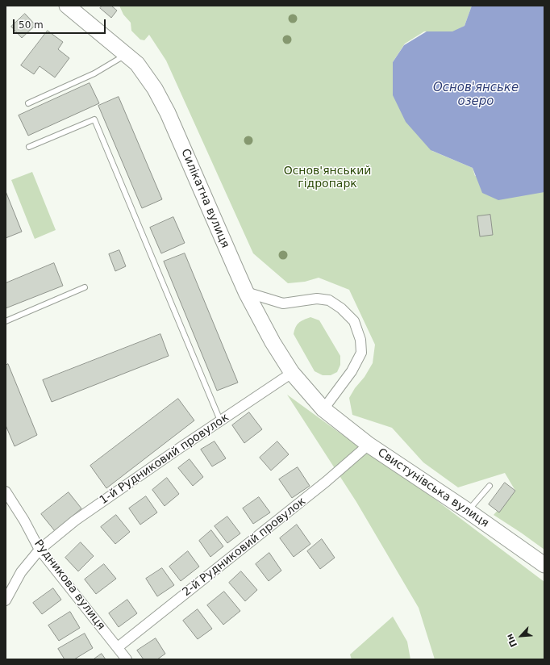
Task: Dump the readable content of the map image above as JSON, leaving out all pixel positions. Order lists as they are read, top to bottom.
{
  "streets": {
    "main road": ["Силікатна вулиця", "Свистунівська вулиця"],
    "street": ["1-й Рудниковий провулок", "2-й Рудниковий провулок", "Рудникова вулиця"]
  },
  "crossings": [
    ["Силікатна вулиця", "1-й Рудниковий провулок"],
    ["Силікатна вулиця", "Свистунівська вулиця"],
    ["1-й Рудниковий провулок", "Рудникова вулиця"],
    ["Свистунівська вулиця", "2-й Рудниковий провулок"],
    ["2-й Рудниковий провулок", "Рудникова вулиця"]
  ],
  "water": ["Основ'янське озеро"],
  "parks": ["Основ'янський гідропарк"],
  "scale_bar": "50 m",
  "north": "bottom left"
}
